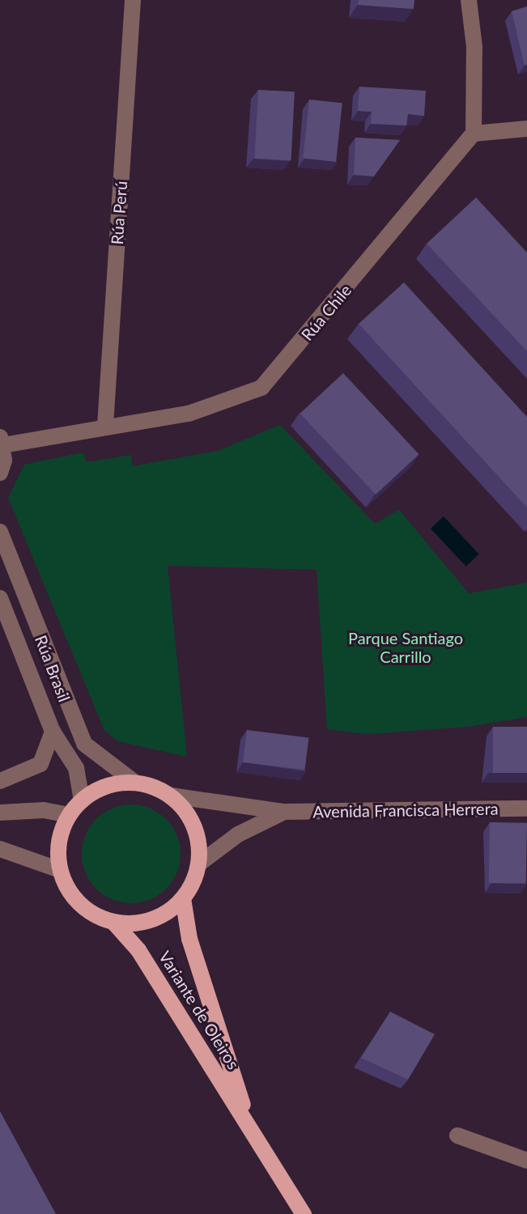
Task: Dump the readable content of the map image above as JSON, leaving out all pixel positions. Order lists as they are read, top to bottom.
{
  "streets": {
    "main road": ["Variante de Oleiros"],
    "street": [
      "Rúa Perú",
      "Rúa Chile",
      "Rúa Brasil",
      "Avenida Francisca Herrera"
    ]
  },
  "crossings": [
    ["Rúa Perú", "Rúa Chile"],
    ["Rúa Brasil", "Avenida Francisca Herrera"],
    ["Rúa Brasil", "Variante de Oleiros"],
    ["Avenida Francisca Herrera", "Variante de Oleiros"]
  ],
  "parks": ["Parque Santiago Carrillo"]
}
